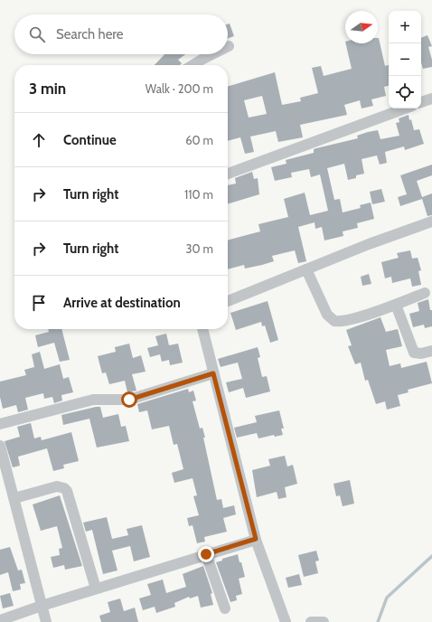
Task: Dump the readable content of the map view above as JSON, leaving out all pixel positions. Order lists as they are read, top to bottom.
{
  "north": "right",
  "page": {
    "map_buttons": ["+", "−"],
    "search": "Search here",
    "heading": ["3 min", "Walk · 200 m"],
    "list": [
      ["Continue", "60 m"],
      ["Turn right", "110 m"],
      ["Turn right", "30 m"],
      "Arrive at destination"
    ]
  }
}
